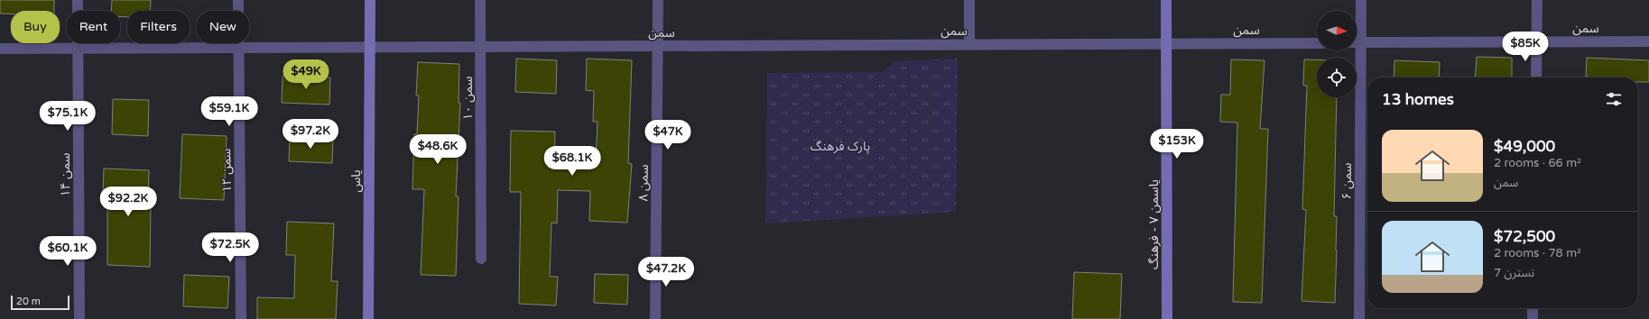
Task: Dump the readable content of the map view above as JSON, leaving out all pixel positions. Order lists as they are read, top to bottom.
{
  "streets": {
    "street": [
      "سمن",
      "سمن ۱۰",
      "سمن ۱۲",
      "سمن ۱۴",
      "یاس",
      "سمن ۶",
      "سمن ۸",
      "یاسمن ۷ - فرهنگ"
    ]
  },
  "crossings": [
    ["سمن", "سمن ۱۰"],
    ["سمن", "سمن ۱۲"],
    ["سمن", "سمن ۱۴"],
    ["سمن", "یاس"],
    ["سمن", "سمن ۸"],
    ["سمن", "یاسمن ۷ - فرهنگ"]
  ],
  "parks": ["پارک فرهنگ"],
  "scale_bar": "20 m",
  "north": "right",
  "page": {
    "chip": [
      "Buy",
      "Rent",
      "Filters",
      "New"
    ],
    "price": [
      "$85K",
      "$49K",
      "$59.1K",
      "$75.1K",
      "$97.2K",
      "$47K",
      "$153K",
      "$48.6K",
      "$68.1K",
      "$92.2K",
      "$72.5K",
      "$60.1K",
      "$47.2K"
    ],
    "heading": "13 homes",
    "list": [
      {
        "name": "$49,000",
        "note": "2 rooms · 66 m² · سمن"
      },
      {
        "name": "$72,500",
        "note": "2 rooms · 78 m² · نسترن 7"
      }
    ],
    "scale": "20 m"
  }
}
